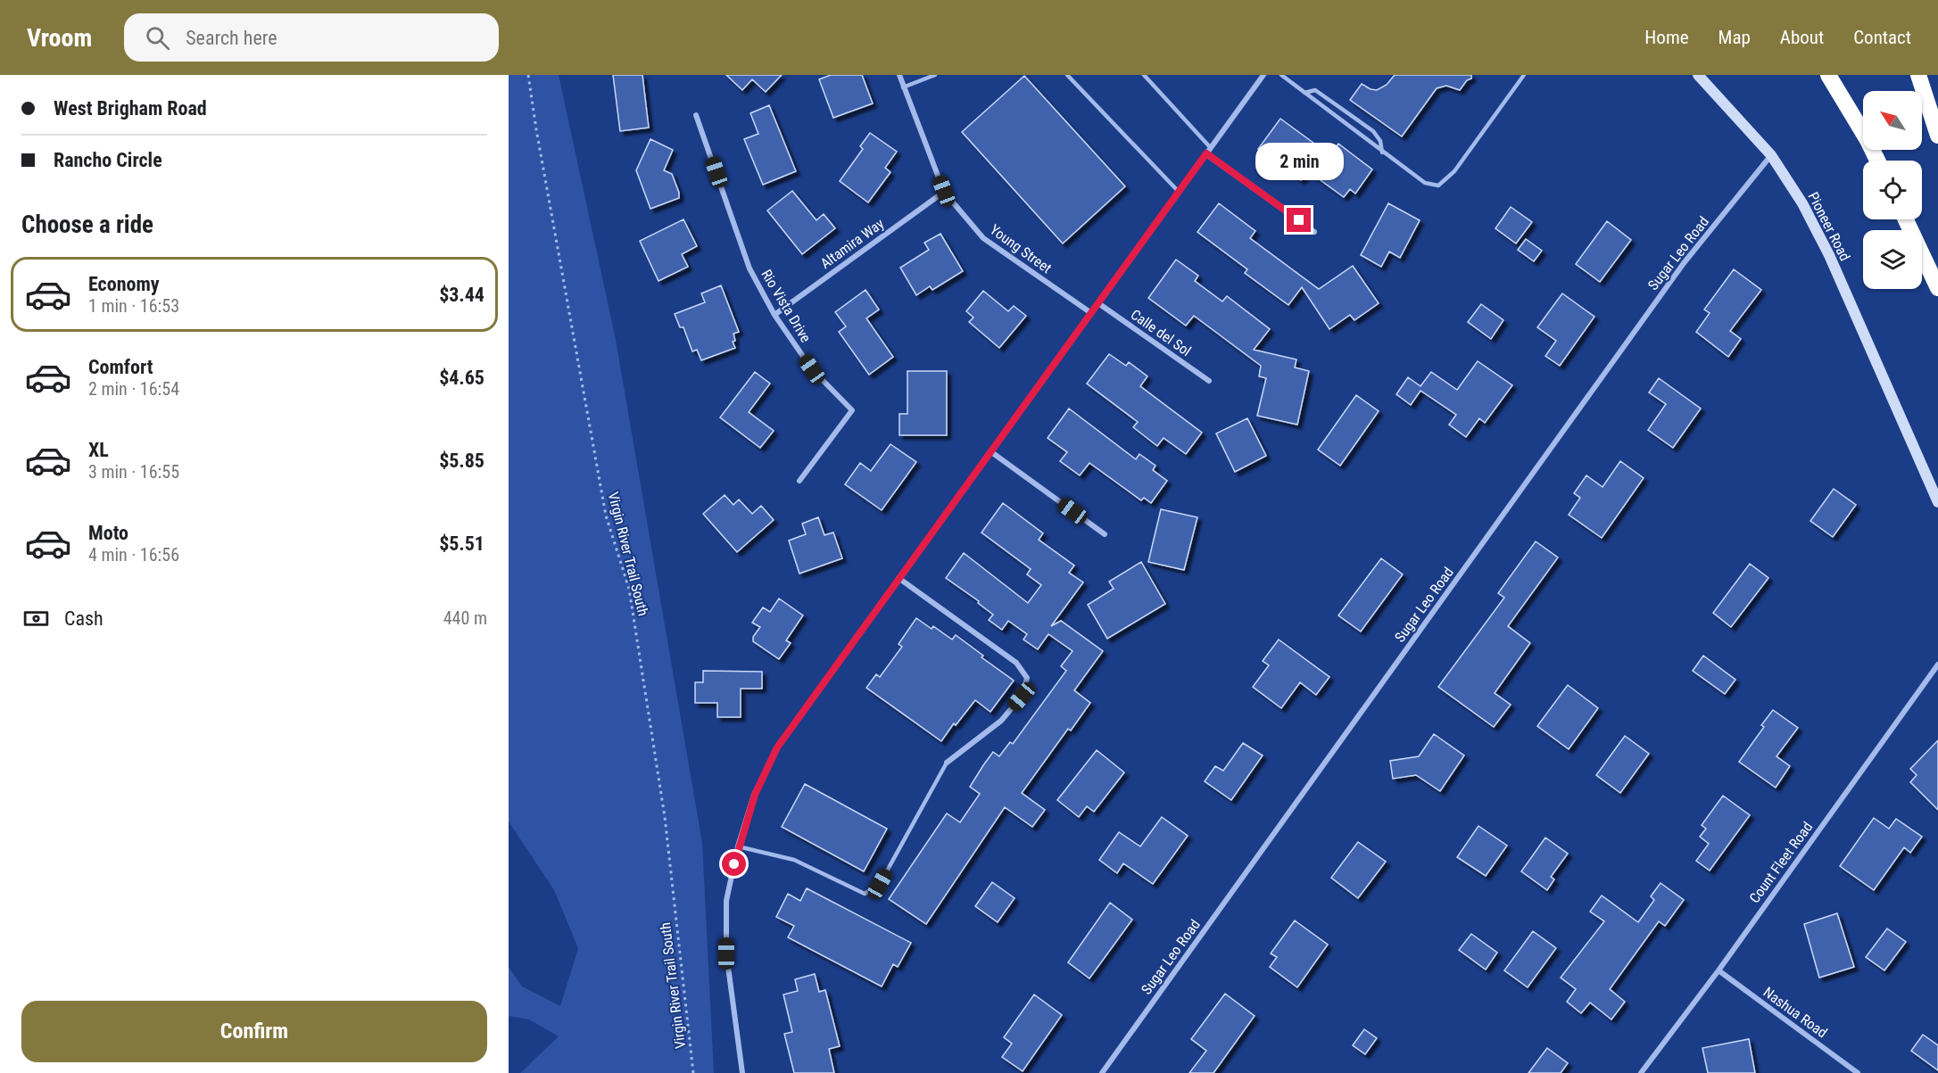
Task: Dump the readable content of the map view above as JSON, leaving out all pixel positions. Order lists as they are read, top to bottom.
{
  "streets": {
    "main road": ["Pioneer Road"],
    "street": [
      "Altamira Way",
      "Young Street",
      "Sugar Leo Road",
      "Rio Vista Drive",
      "Calle del Sol",
      "Count Fleet Road",
      "Nashua Road"
    ],
    "path": ["Virgin River Trail South"]
  },
  "crossings": [
    ["Pioneer Road", "Sugar Leo Road"],
    ["Altamira Way", "Young Street"],
    ["Altamira Way", "Rio Vista Drive"],
    ["Count Fleet Road", "Nashua Road"]
  ],
  "north": "top left",
  "page": {
    "header": "Vroom",
    "search": "Search here",
    "nav": [
      "Home",
      "Map",
      "About",
      "Contact"
    ],
    "banner": ["West Brigham Road", "Rancho Circle"],
    "bubble": "2 min",
    "heading": "Choose a ride",
    "list": [
      {
        "name": "Economy",
        "note": "1 min · 16:53",
        "value": "$3.44"
      },
      {
        "name": "Comfort",
        "note": "2 min · 16:54",
        "value": "$4.65"
      },
      {
        "name": "XL",
        "note": "3 min · 16:55",
        "value": "$5.85"
      },
      {
        "name": "Moto",
        "note": "4 min · 16:56",
        "value": "$5.51"
      }
    ],
    "pay": ["Cash", "440 m"],
    "buttons": "Confirm"
  }
}
